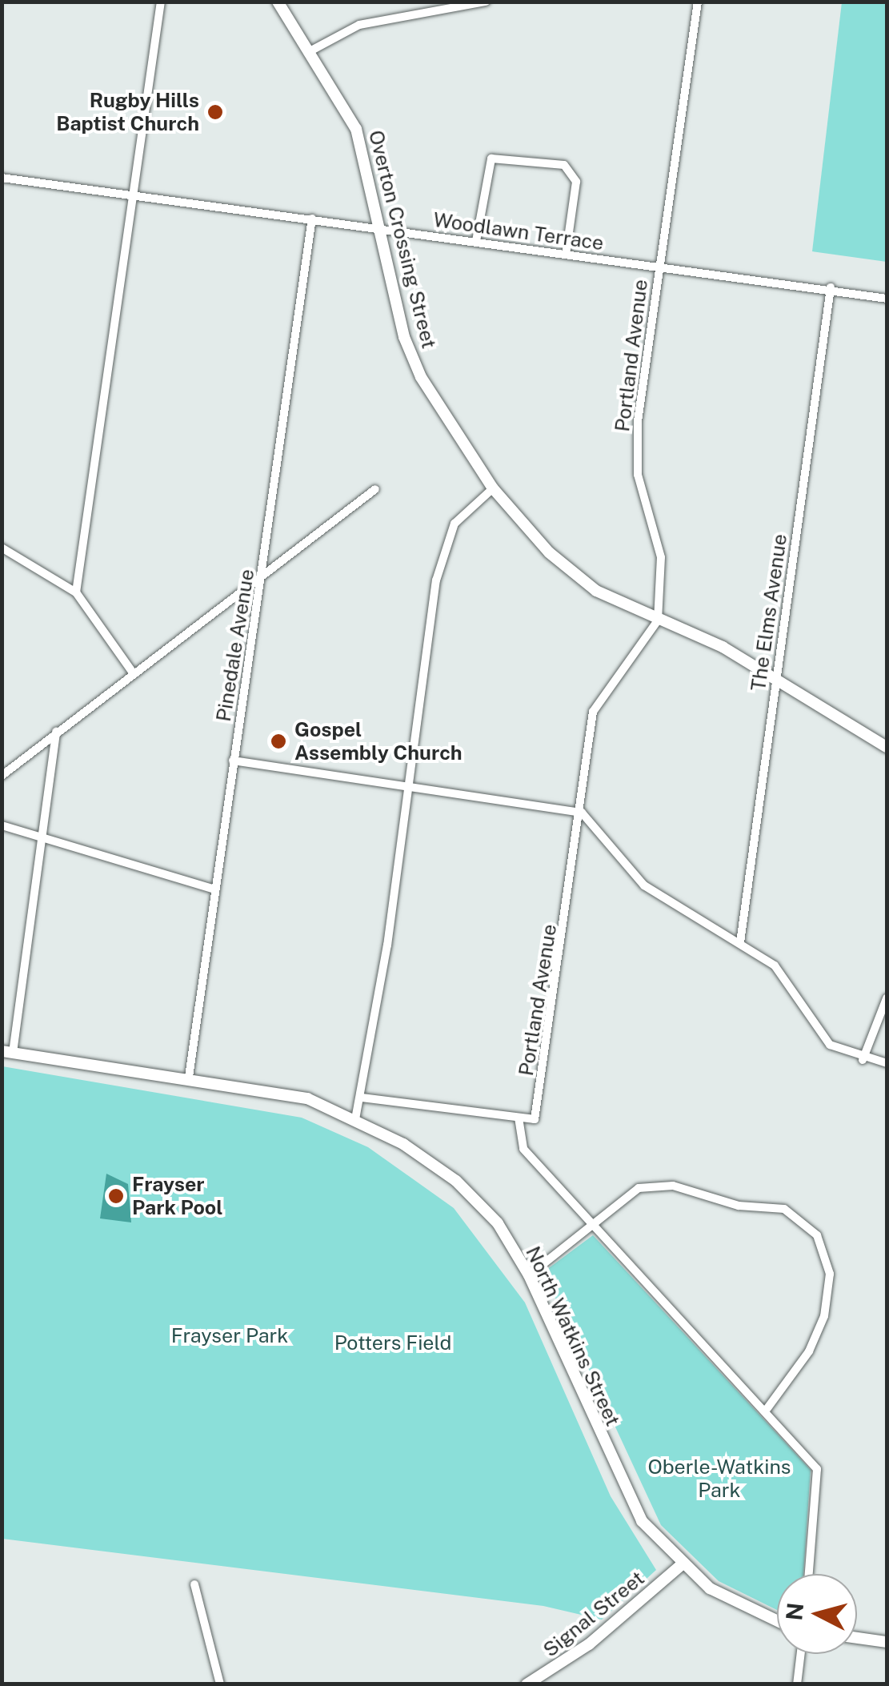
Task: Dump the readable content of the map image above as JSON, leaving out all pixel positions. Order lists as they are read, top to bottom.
{
  "streets": {
    "main road": ["Overton Crossing Street", "North Watkins Street", "Signal Street"],
    "street": [
      "Woodlawn Terrace",
      "Portland Avenue",
      "The Elms Avenue",
      "Pinedale Avenue"
    ]
  },
  "crossings": [
    ["Woodlawn Terrace", "Overton Crossing Street"],
    ["Woodlawn Terrace", "Portland Avenue"],
    ["Woodlawn Terrace", "The Elms Avenue"],
    ["Woodlawn Terrace", "Pinedale Avenue"],
    ["Overton Crossing Street", "Portland Avenue"],
    ["Overton Crossing Street", "The Elms Avenue"],
    ["Pinedale Avenue", "North Watkins Street"],
    ["North Watkins Street", "Signal Street"]
  ],
  "parks": ["Frayser Park", "Potters Field", "Oberle-Watkins Park"],
  "places": ["Rugby Hills Baptist Church", "Gospel Assembly Church", "Frayser Park Pool"],
  "north": "left"
}
